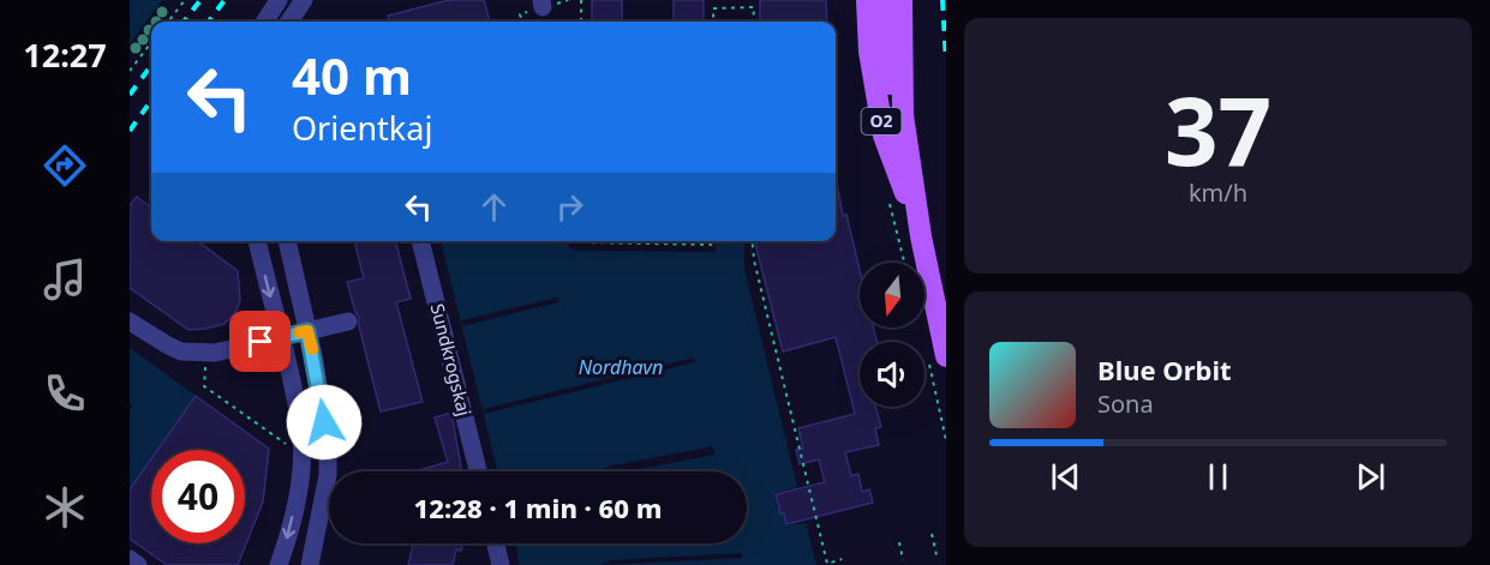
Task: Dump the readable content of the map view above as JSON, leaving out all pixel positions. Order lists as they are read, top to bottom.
{
  "streets": {
    "main road": ["O2"],
    "street": ["Sundkrogskaj"]
  },
  "water": ["Nordhavn"],
  "north": "bottom",
  "page": {
    "tabs": "12:27",
    "tile": ["37", "km/h"],
    "turn": ["40 m", "Orientkaj"],
    "song": ["Blue Orbit", "Sona"],
    "limit": "40",
    "trip": "12:28 · 1 min · 60 m"
  }
}
